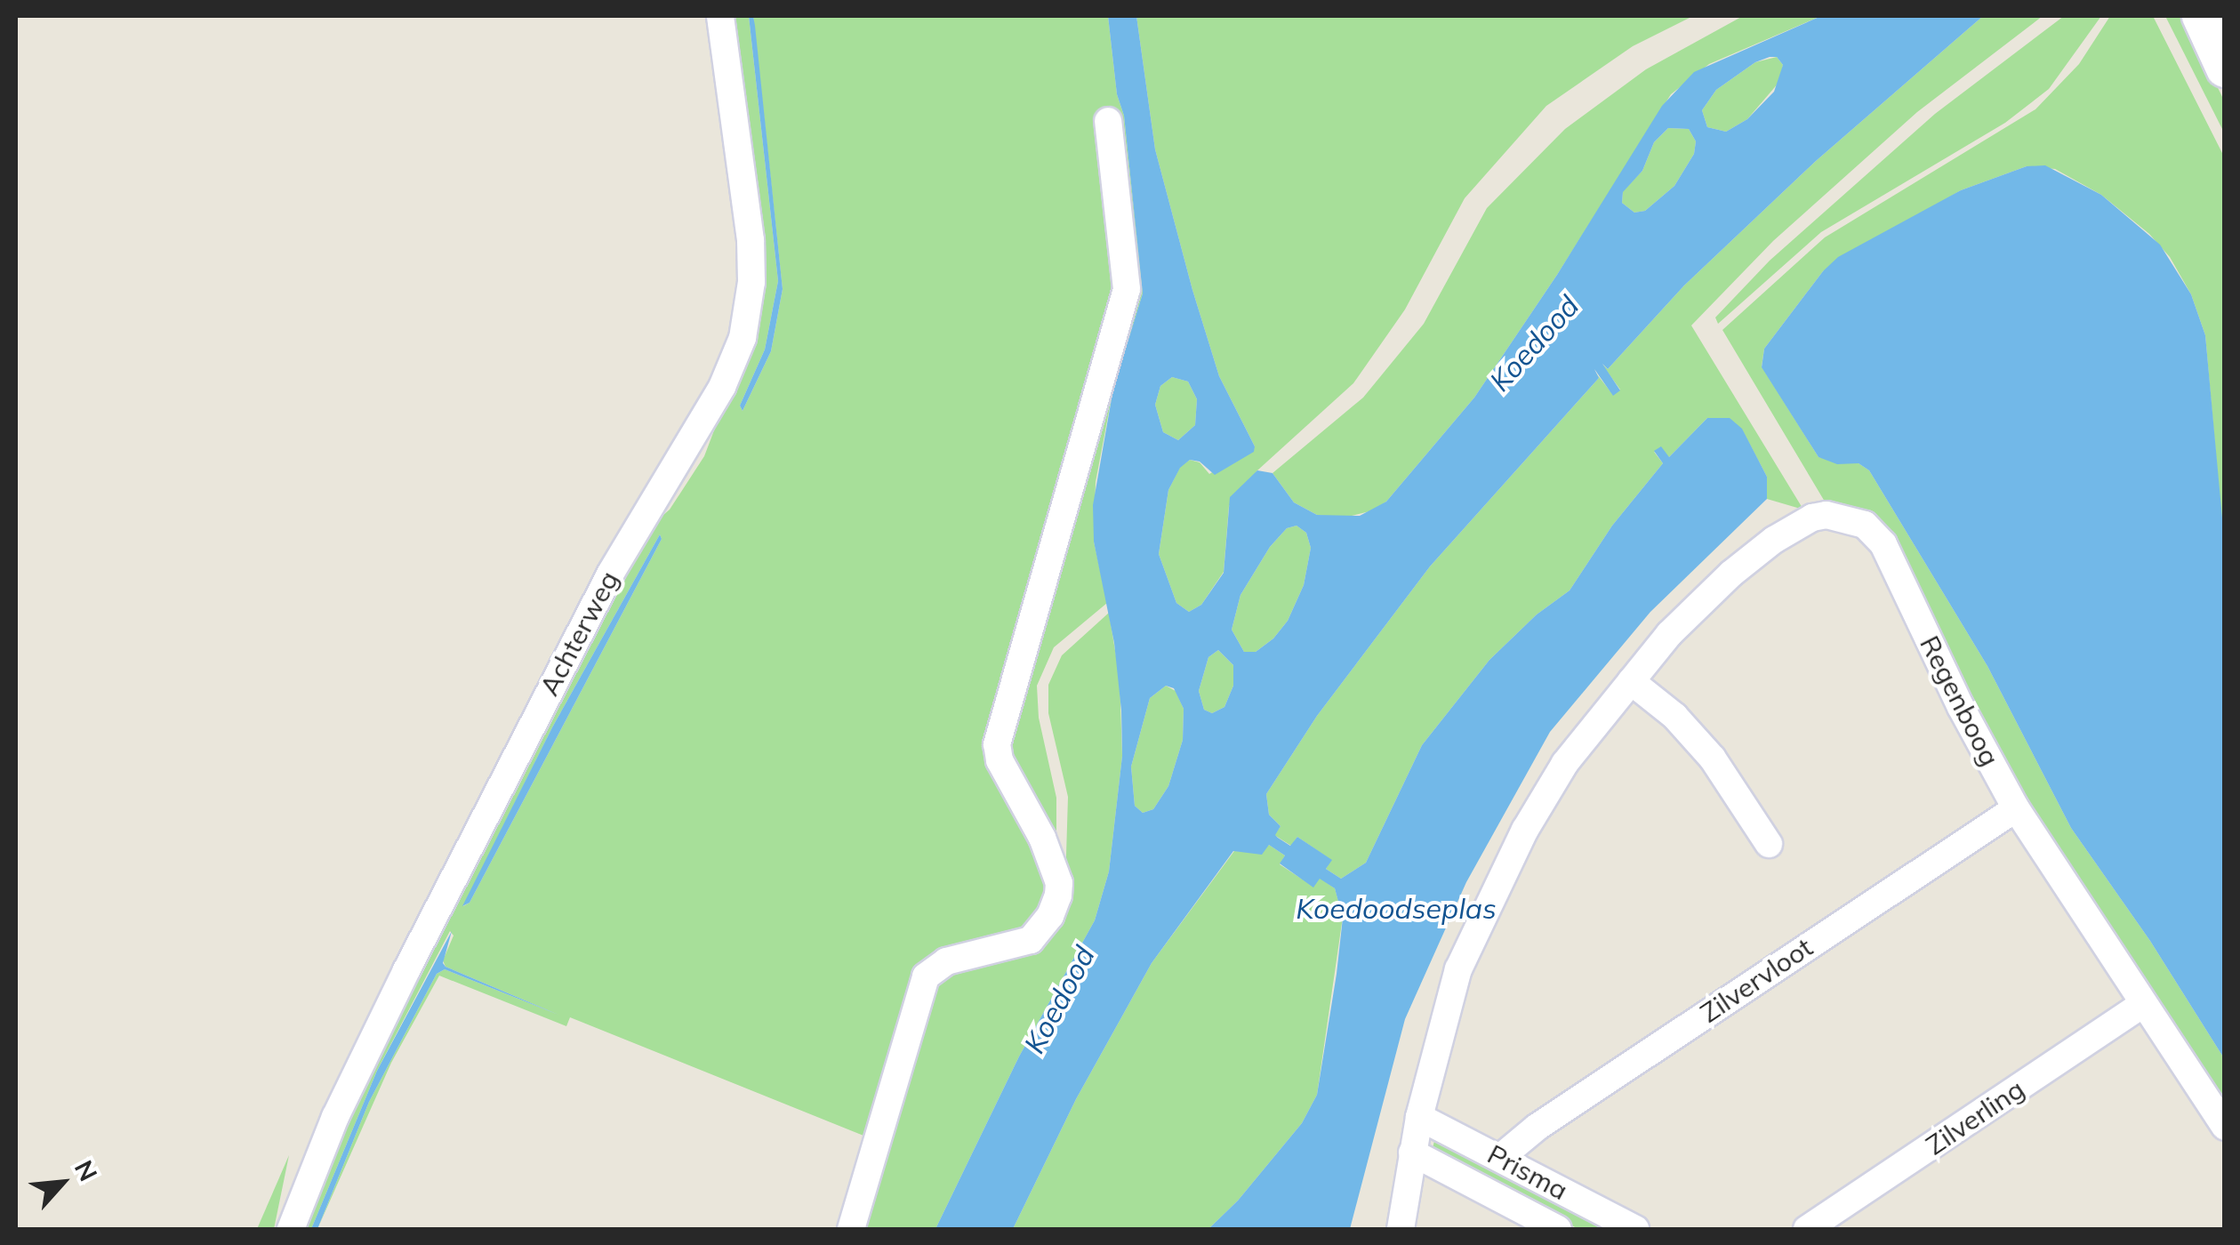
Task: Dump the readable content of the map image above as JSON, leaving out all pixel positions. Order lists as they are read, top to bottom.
{
  "streets": {
    "street": [
      "Achterweg",
      "Regenboog",
      "Zilvervloot",
      "Zilverling",
      "Prisma"
    ]
  },
  "crossings": [
    ["Regenboog", "Zilvervloot"],
    ["Regenboog", "Zilverling"],
    ["Regenboog", "Prisma"],
    ["Zilvervloot", "Prisma"]
  ],
  "water": ["Koedood", "Koedoodseplas"],
  "north": "top right"
}
